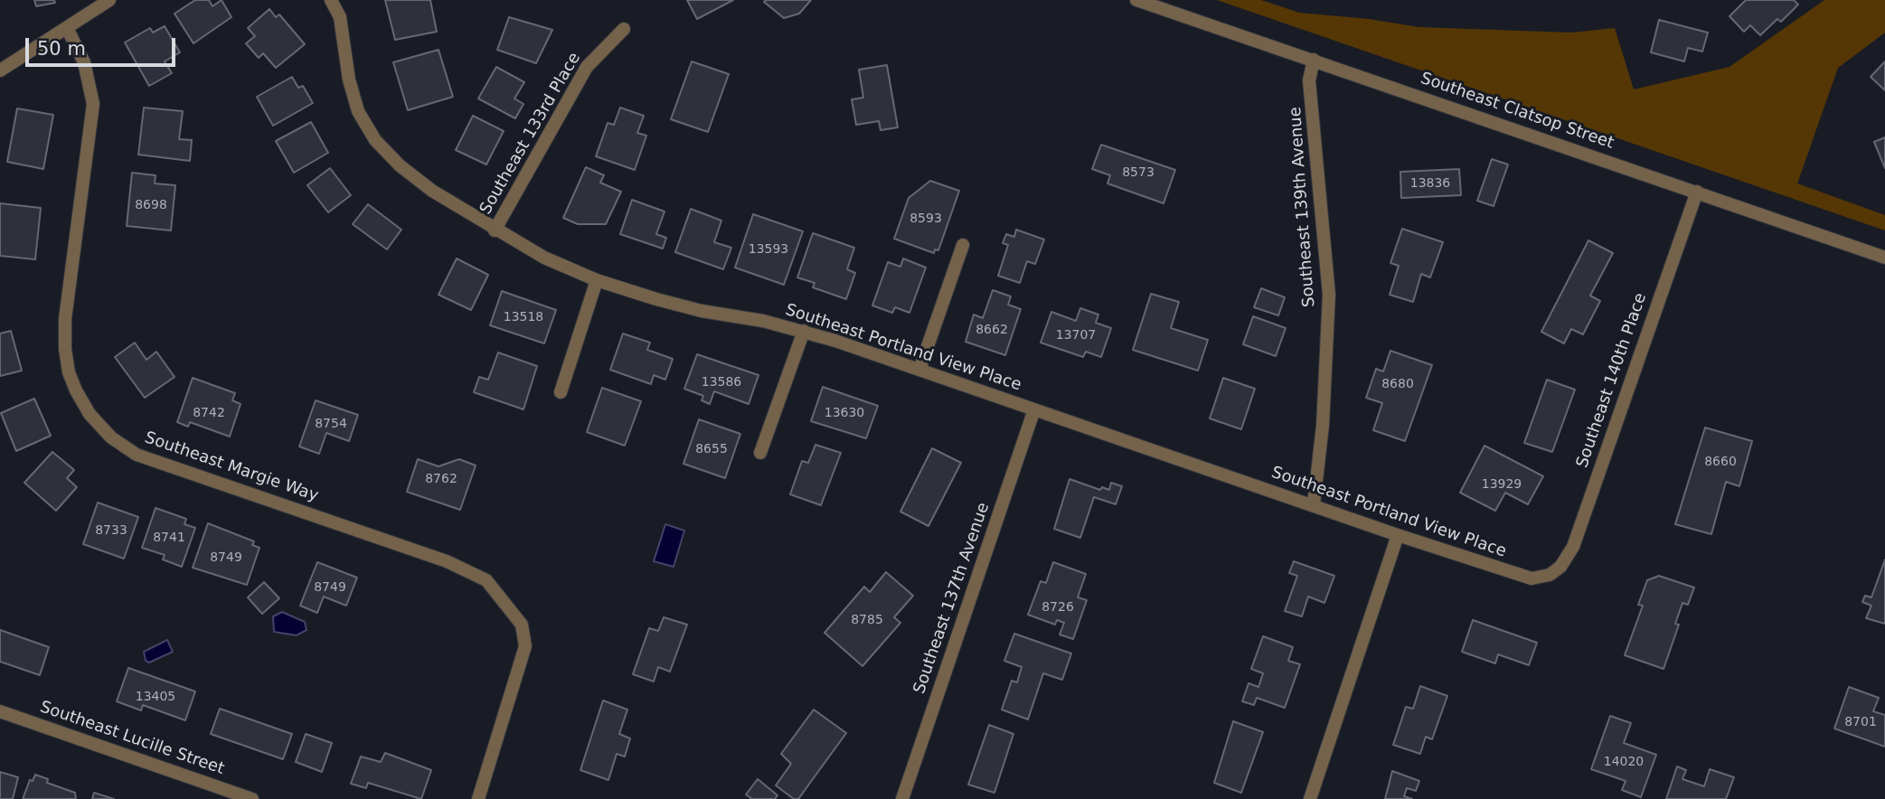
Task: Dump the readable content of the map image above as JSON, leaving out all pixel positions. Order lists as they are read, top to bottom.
{
  "streets": {
    "street": [
      "Southeast Clatsop Street",
      "Southeast 133rd Place",
      "Southeast 139th Avenue",
      "Southeast Portland View Place",
      "Southeast 140th Place",
      "Southeast Margie Way",
      "Southeast 137th Avenue",
      "Southeast Lucille Street"
    ]
  },
  "crossings": [
    ["Southeast Clatsop Street", "Southeast 139th Avenue"],
    ["Southeast Clatsop Street", "Southeast 140th Place"],
    ["Southeast 133rd Place", "Southeast Portland View Place"],
    ["Southeast 139th Avenue", "Southeast Portland View Place"],
    ["Southeast Portland View Place", "Southeast 140th Place"],
    ["Southeast Portland View Place", "Southeast 137th Avenue"]
  ],
  "house_numbers": [
    "8573",
    "13836",
    "8698",
    "8593",
    "13593",
    "13518",
    "8662",
    "13707",
    "13586",
    "8680",
    "8742",
    "13630",
    "8754",
    "8655",
    "8660",
    "8762",
    "13929",
    "8733",
    "8741",
    "8749",
    "8749",
    "8726",
    "8785",
    "13405",
    "8701",
    "14020"
  ],
  "scale_bar": "50 m"
}
